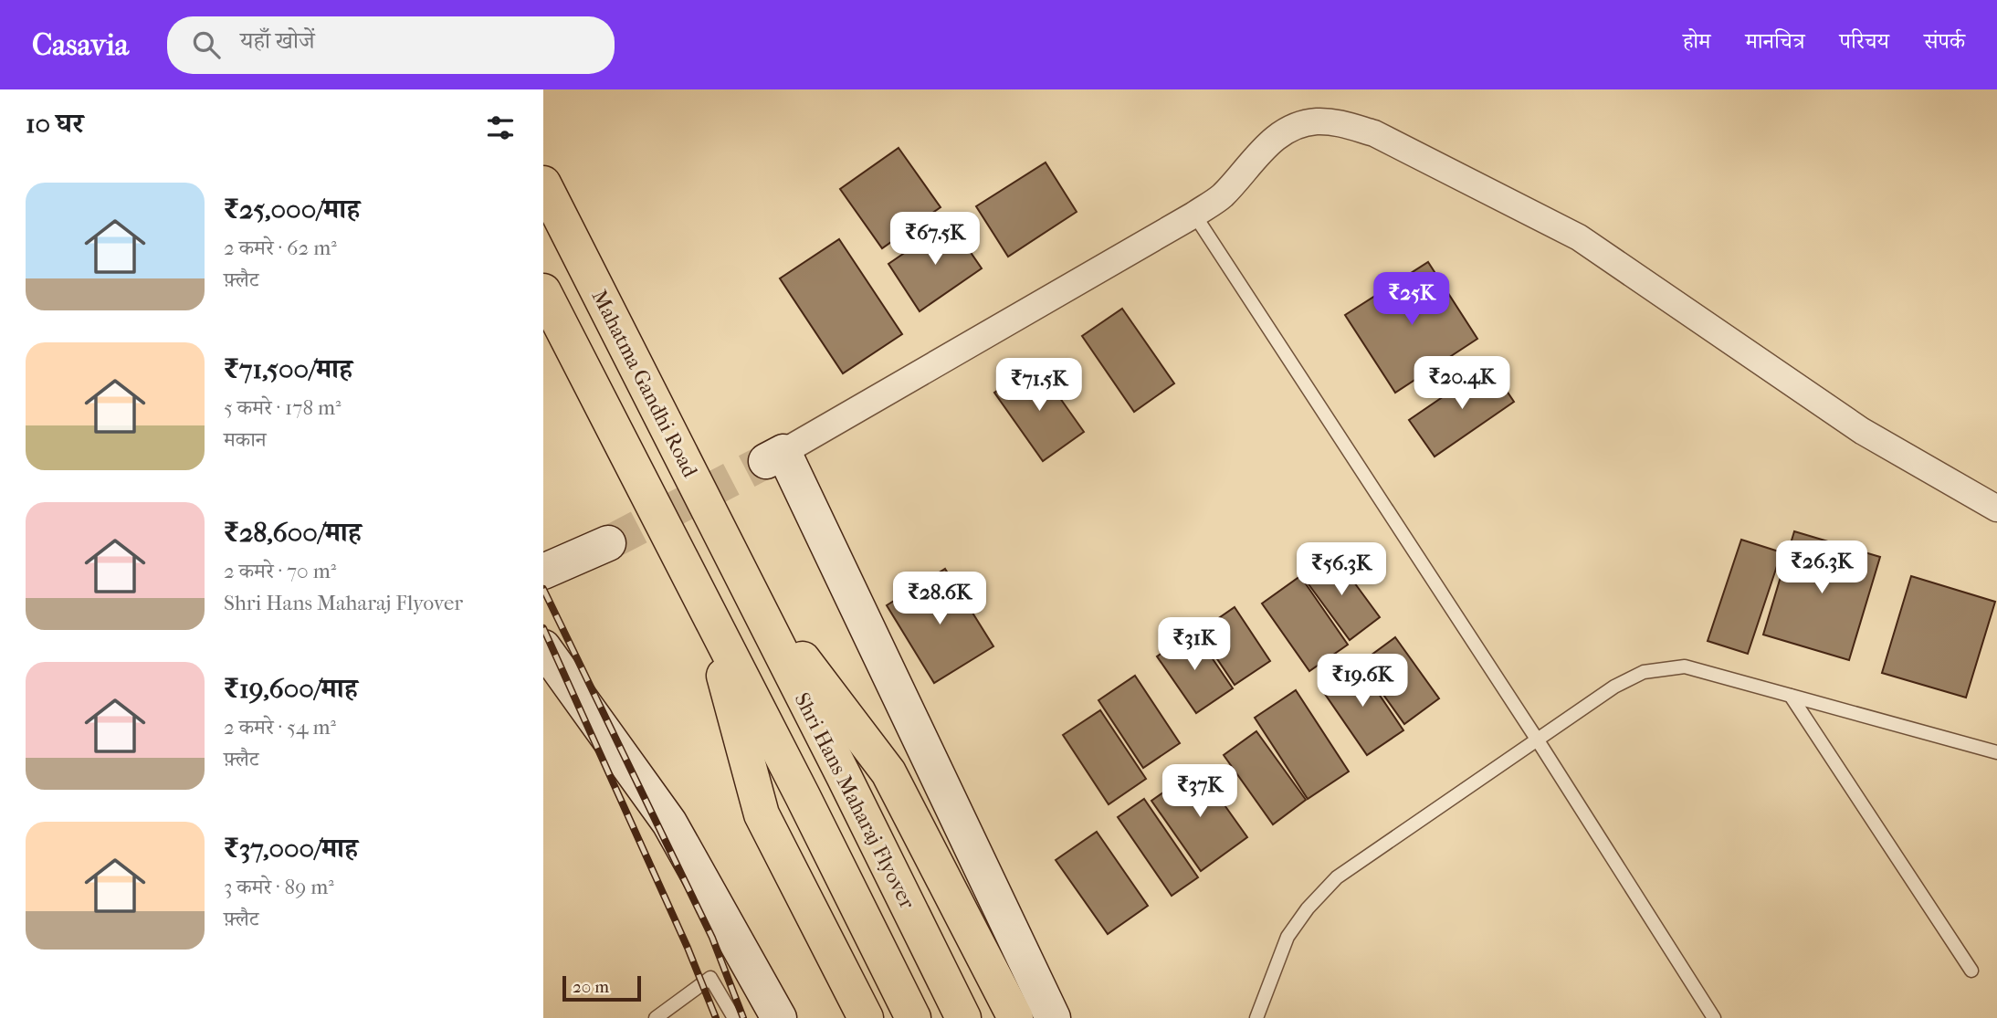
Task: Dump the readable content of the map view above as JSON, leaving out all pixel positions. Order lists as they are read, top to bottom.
{
  "streets": {
    "main road": ["Mahatma Gandhi Road", "Shri Hans Maharaj Flyover"]
  },
  "crossings": [
    ["Mahatma Gandhi Road", "Shri Hans Maharaj Flyover"]
  ],
  "scale_bar": "20 m",
  "page": {
    "header": "Casavia",
    "search": "यहाँ खोजें",
    "nav": [
      "होम",
      "मानचित्र",
      "परिचय",
      "संपर्क"
    ],
    "heading": "10 घर",
    "list": [
      {
        "name": "₹25,000/माह",
        "note": "2 कमरे · 62 m² · फ़्लैट"
      },
      {
        "name": "₹71,500/माह",
        "note": "5 कमरे · 178 m² · मकान"
      },
      {
        "name": "₹28,600/माह",
        "note": "2 कमरे · 70 m² · Shri Hans Maharaj Flyover"
      },
      {
        "name": "₹19,600/माह",
        "note": "2 कमरे · 54 m² · फ़्लैट"
      },
      {
        "name": "₹37,000/माह",
        "note": "3 कमरे · 89 m² · फ़्लैट"
      }
    ],
    "price": [
      "₹67.5K",
      "₹25K",
      "₹20.4K",
      "₹71.5K",
      "₹26.3K",
      "₹56.3K",
      "₹28.6K",
      "₹31K",
      "₹19.6K",
      "₹37K"
    ],
    "scale": "20 m"
  }
}
